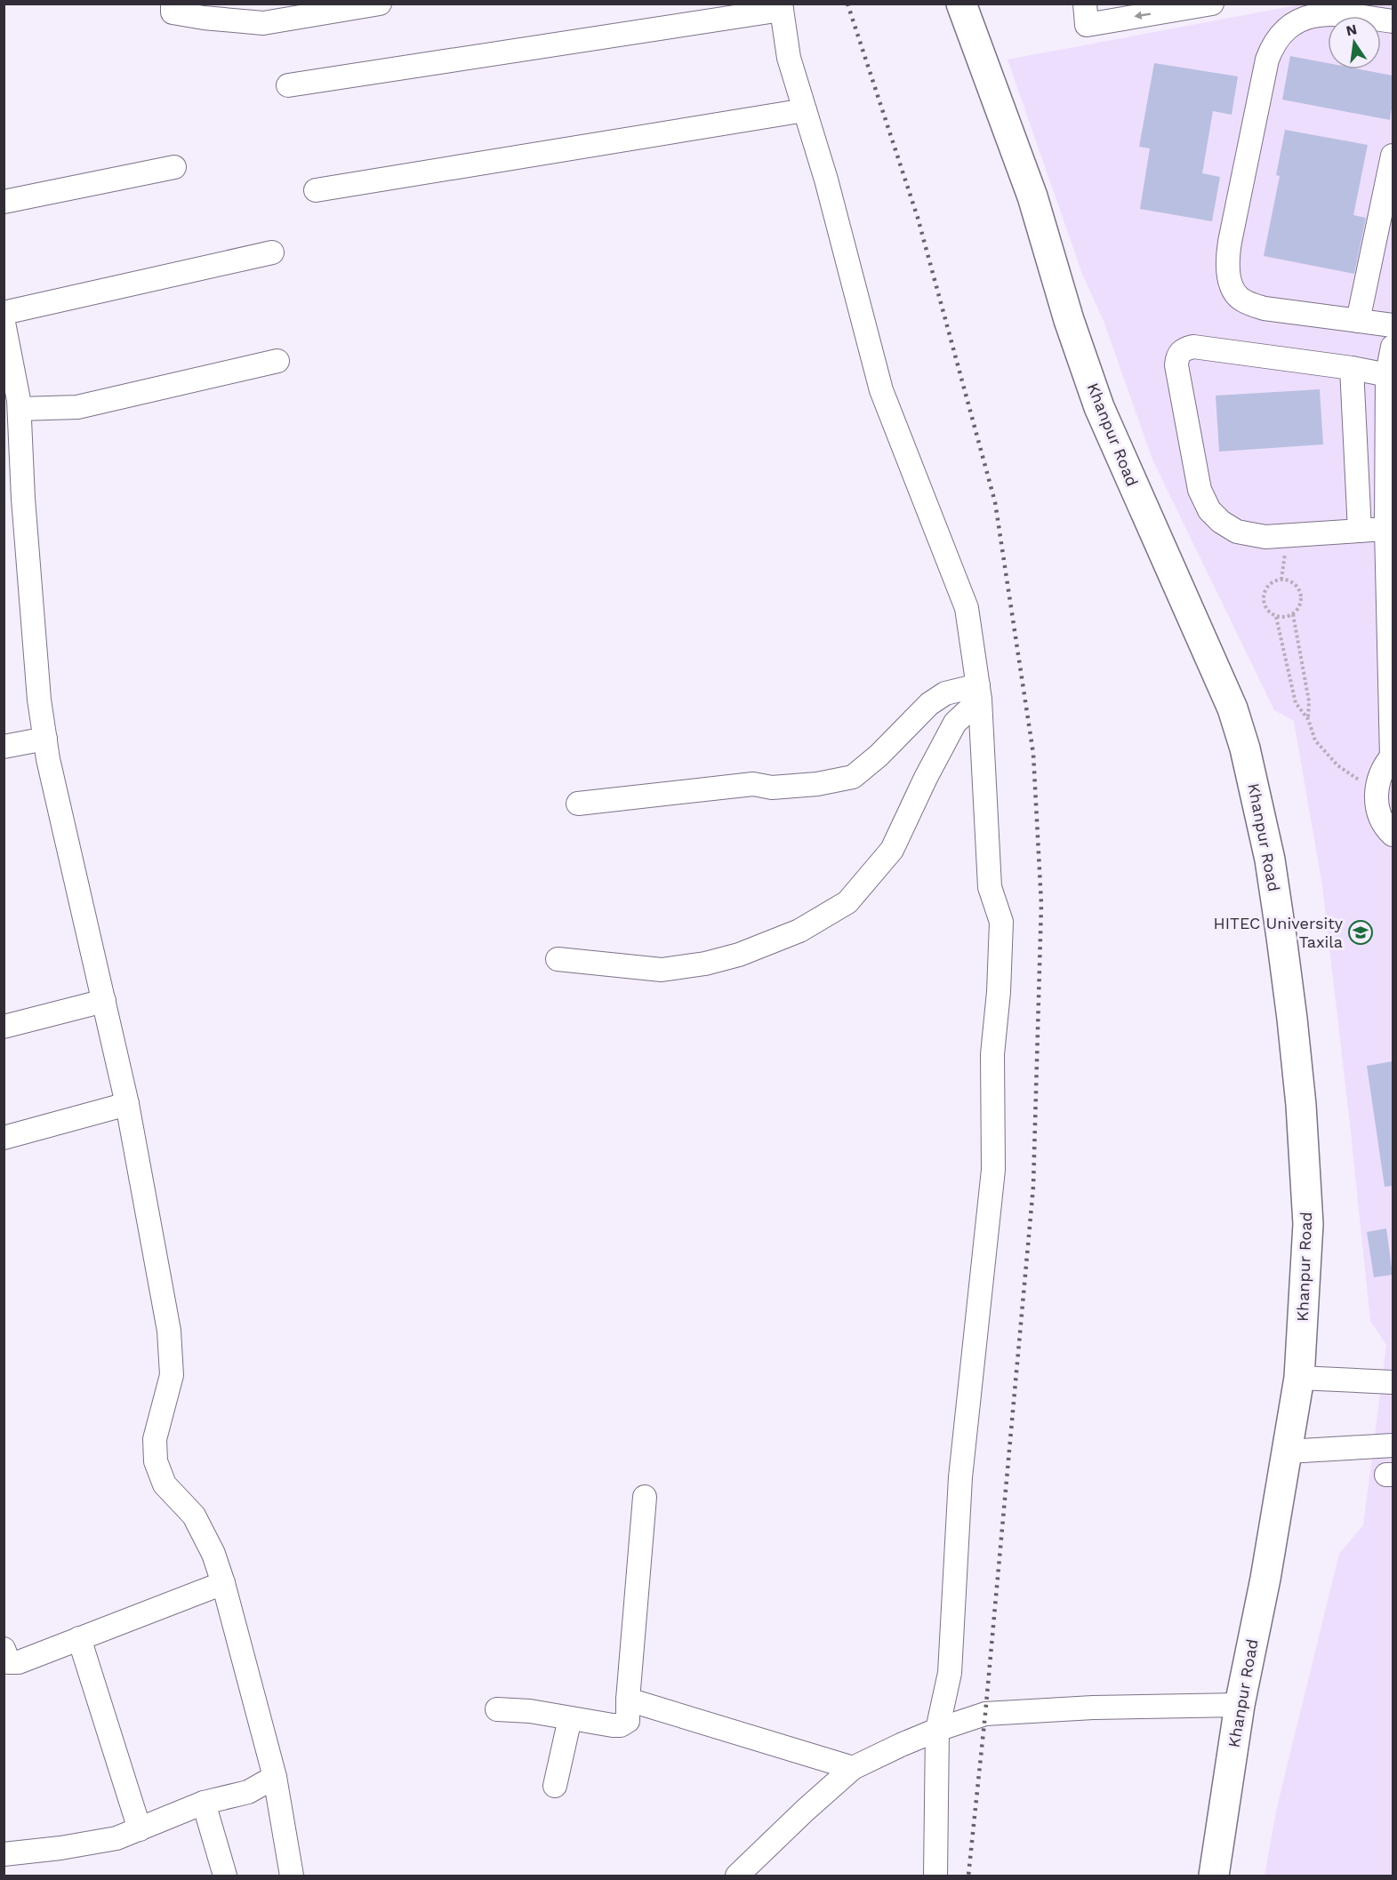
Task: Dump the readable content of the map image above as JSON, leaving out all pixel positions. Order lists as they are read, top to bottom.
{
  "streets": {
    "highway": ["Khanpur Road"]
  },
  "places": {
    "school or university": ["HITEC University Taxila"]
  },
  "north": "top"
}
